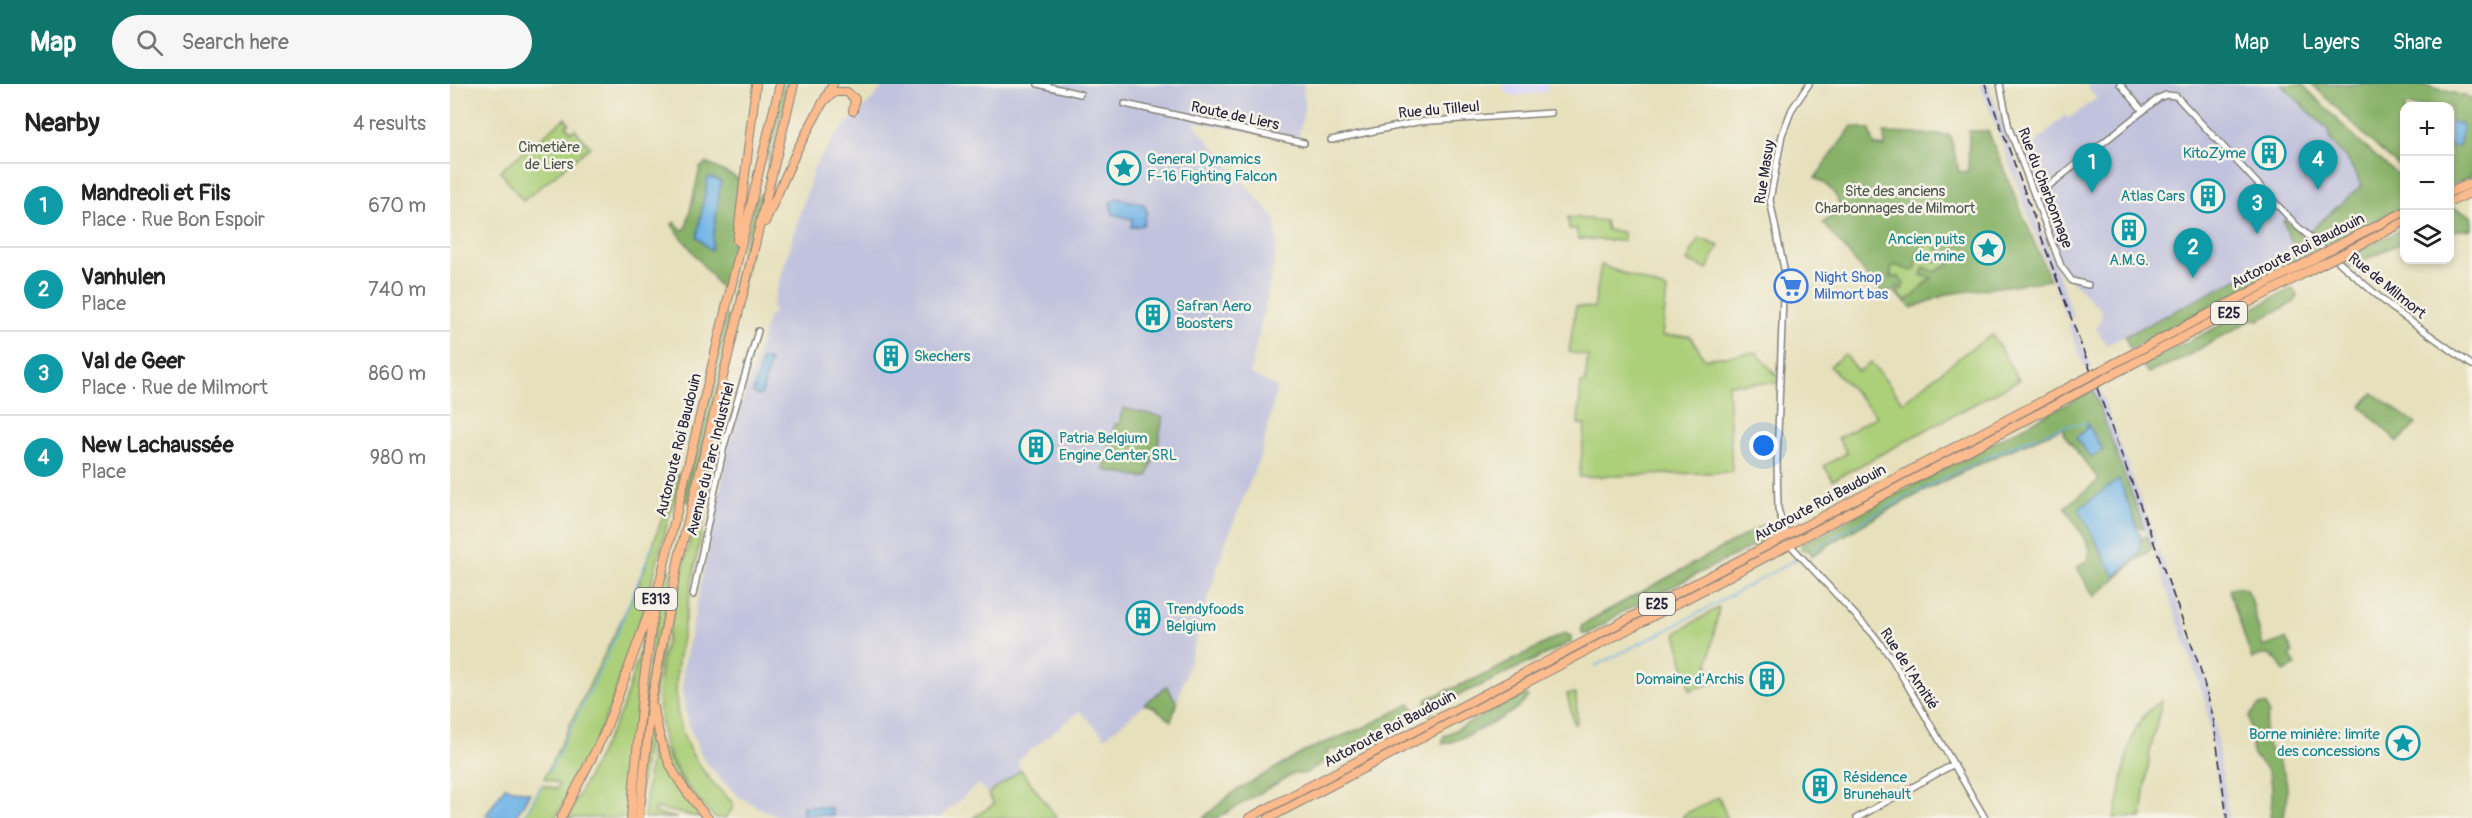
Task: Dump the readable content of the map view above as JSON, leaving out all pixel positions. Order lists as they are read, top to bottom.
{
  "streets": {
    "highway": ["Autoroute Roi Baudouin", "E25", "E313"],
    "street": [
      "Rue du Tilleul",
      "Route de Liers",
      "Rue Masuy",
      "Rue du Charbonnage",
      "Rue de Milmort",
      "Avenue du Parc Industriel",
      "Rue de l'Amitié"
    ]
  },
  "crossings": [
    ["Autoroute Roi Baudouin", "E313"]
  ],
  "parks": ["Cimetière de Liers", "Site des anciens Charbonnages de Milmort"],
  "places": {
    "building": [
      "KitoZyme",
      "Atlas Cars",
      "A.M.G.",
      "Safran Aero Boosters",
      "Skechers",
      "Patria Belgium Engine Center SRL",
      "Trendyfoods Belgium",
      "Domaine d'Archis",
      "Résidence Brunehault"
    ],
    "place": ["General Dynamics F-16 Fighting Falcon", "Ancien puits de mine", "Borne minière: limite des concessions"],
    "supermarket": ["Night Shop Milmort bas"]
  },
  "page": {
    "header": "Map",
    "search": "Search here",
    "nav": ["Map", "Layers", "Share"],
    "heading": ["Nearby", "4 results"],
    "map_buttons": ["+", "−"],
    "pins": [
      "4",
      "1",
      "3",
      "2"
    ],
    "list": [
      {
        "mark": "1",
        "name": "Mandreoli et Fils",
        "note": "Place · Rue Bon Espoir",
        "value": "670 m"
      },
      {
        "mark": "2",
        "name": "Vanhulen",
        "note": "Place",
        "value": "740 m"
      },
      {
        "mark": "3",
        "name": "Val de Geer",
        "note": "Place · Rue de Milmort",
        "value": "860 m"
      },
      {
        "mark": "4",
        "name": "New Lachaussée",
        "note": "Place",
        "value": "980 m"
      }
    ]
  }
}
